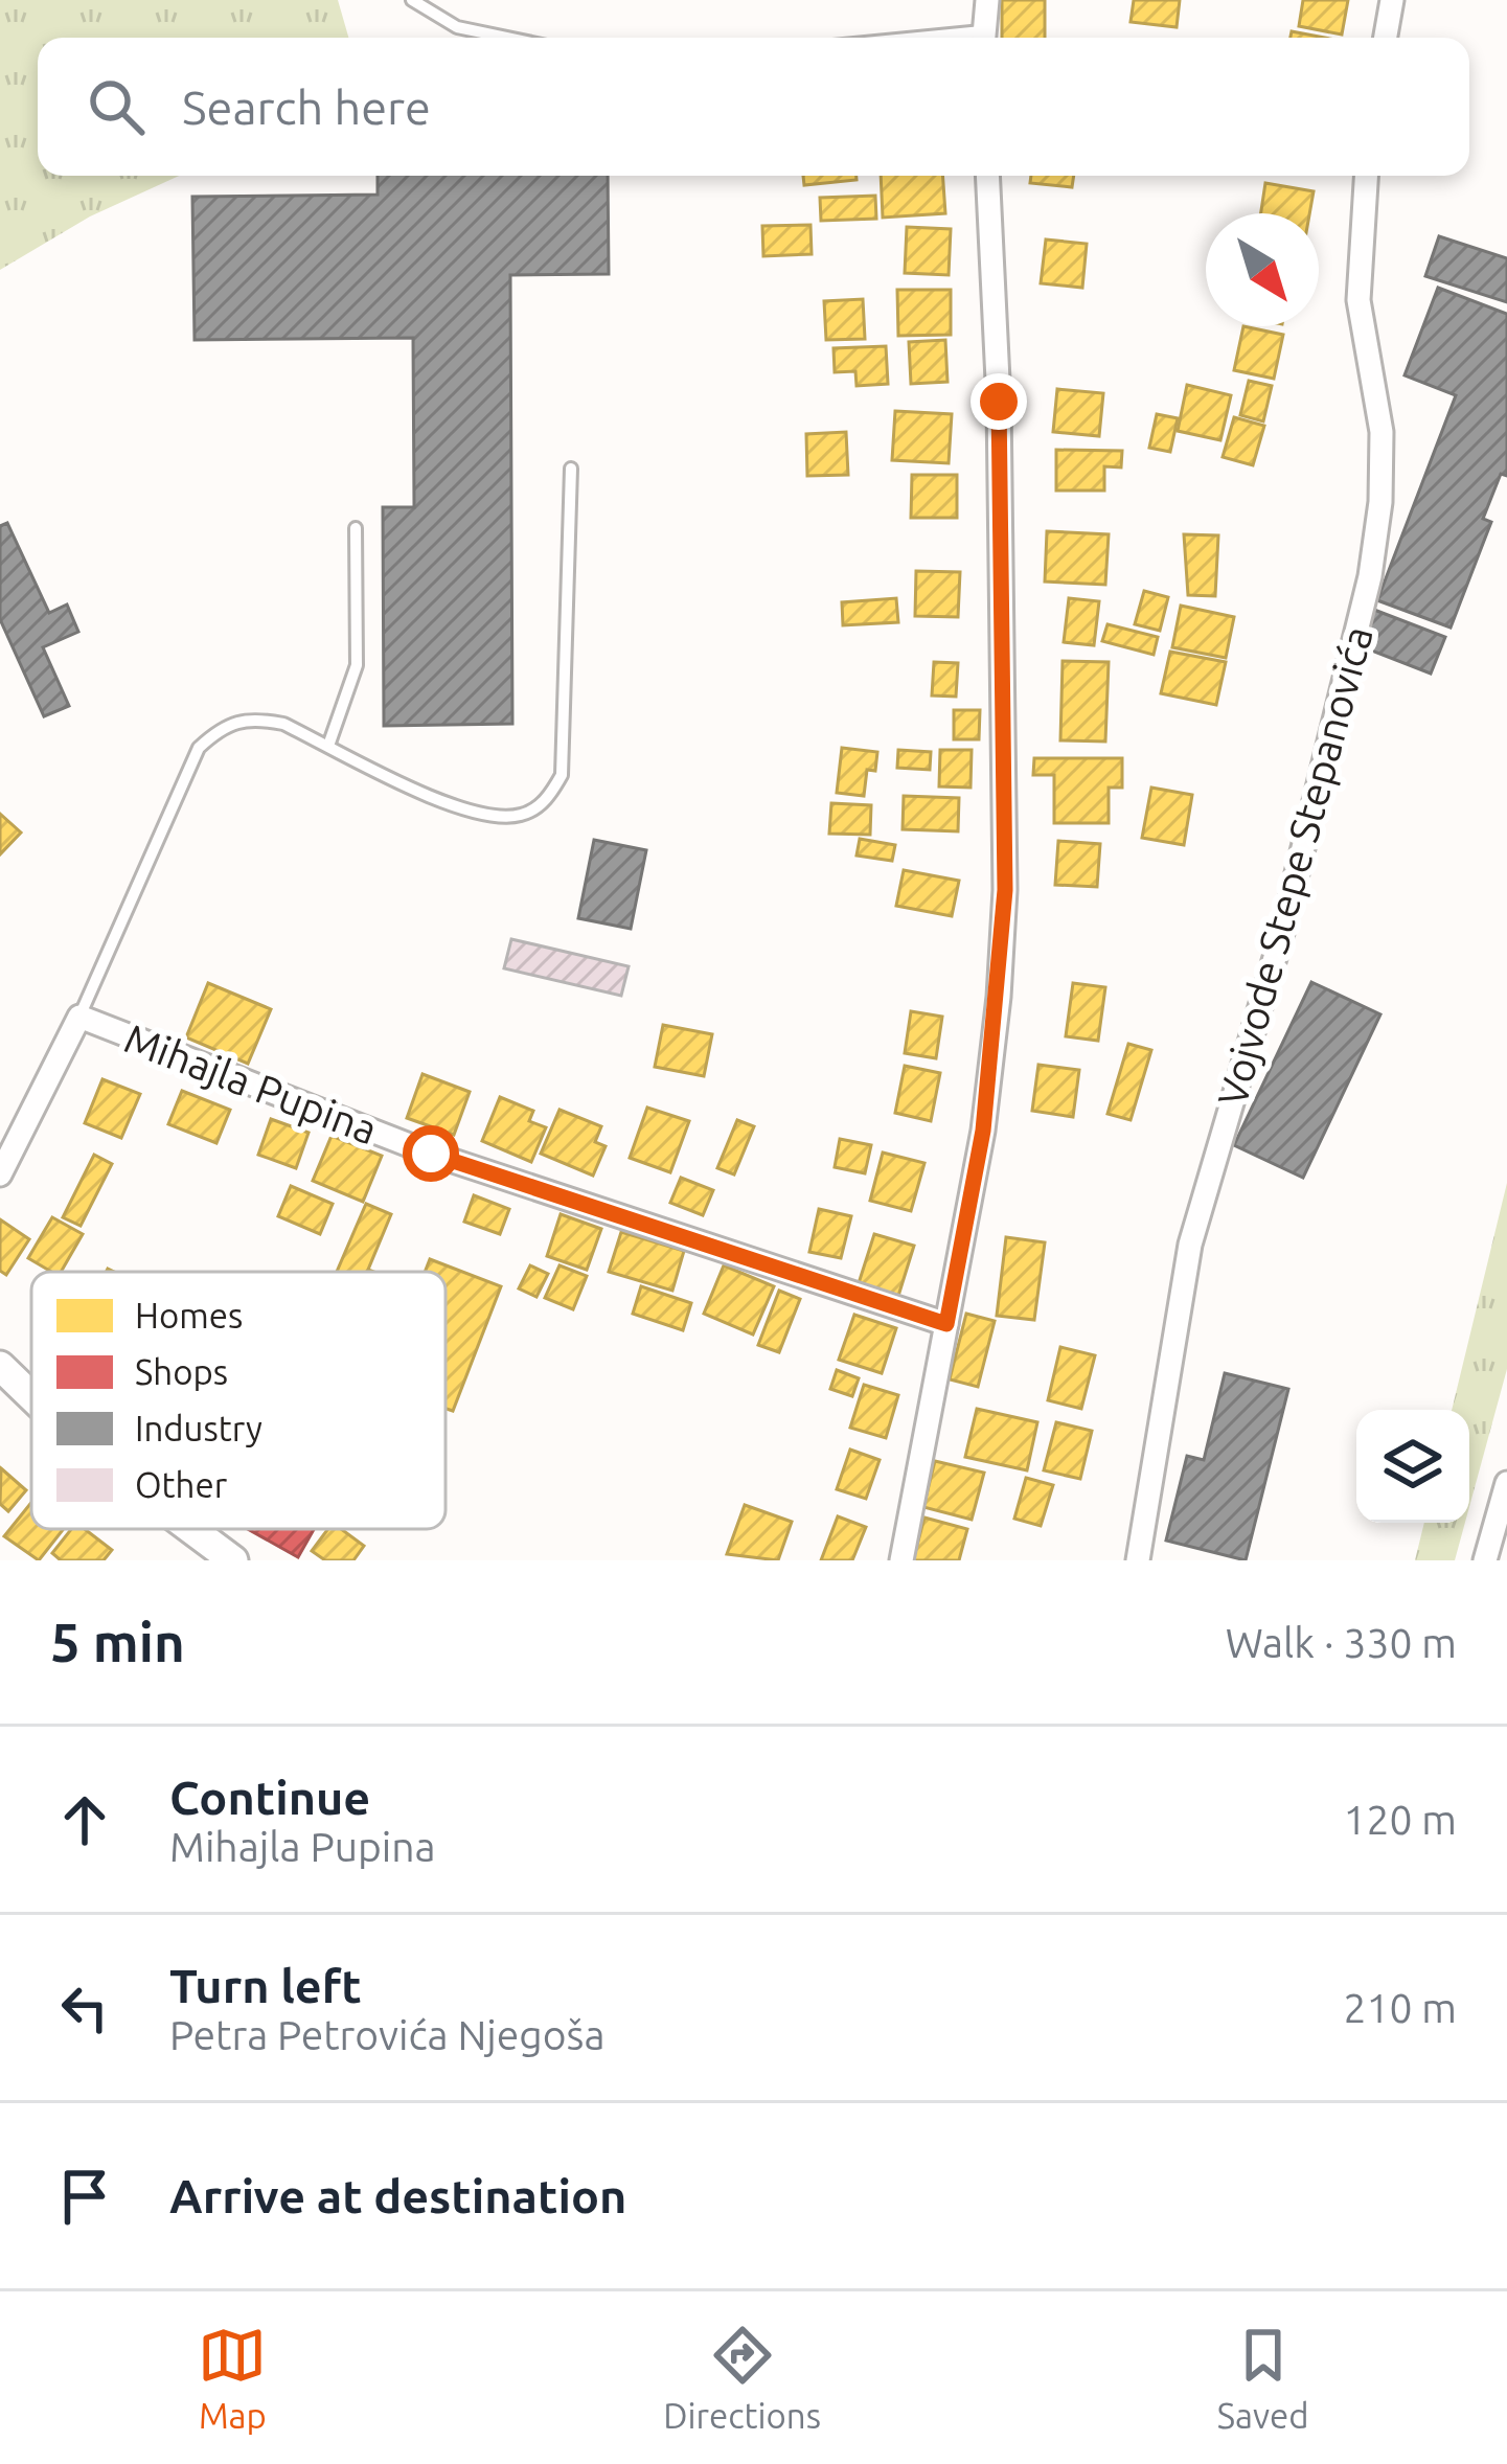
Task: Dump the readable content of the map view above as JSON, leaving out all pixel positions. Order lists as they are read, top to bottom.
{
  "streets": {
    "street": ["Vojvode Stepe Stepanovića", "Mihajla Pupina"]
  },
  "legend": [
    "Homes",
    "Shops",
    "Industry",
    "Other"
  ],
  "north": "bottom right",
  "page": {
    "search": "Search here",
    "heading": ["5 min", "Walk · 330 m"],
    "list": [
      ["Continue", "Mihajla Pupina", "120 m"],
      ["Turn left", "Petra Petrovića Njegoša", "210 m"],
      "Arrive at destination"
    ],
    "nav": ["Map", "Directions", "Saved"]
  }
}
